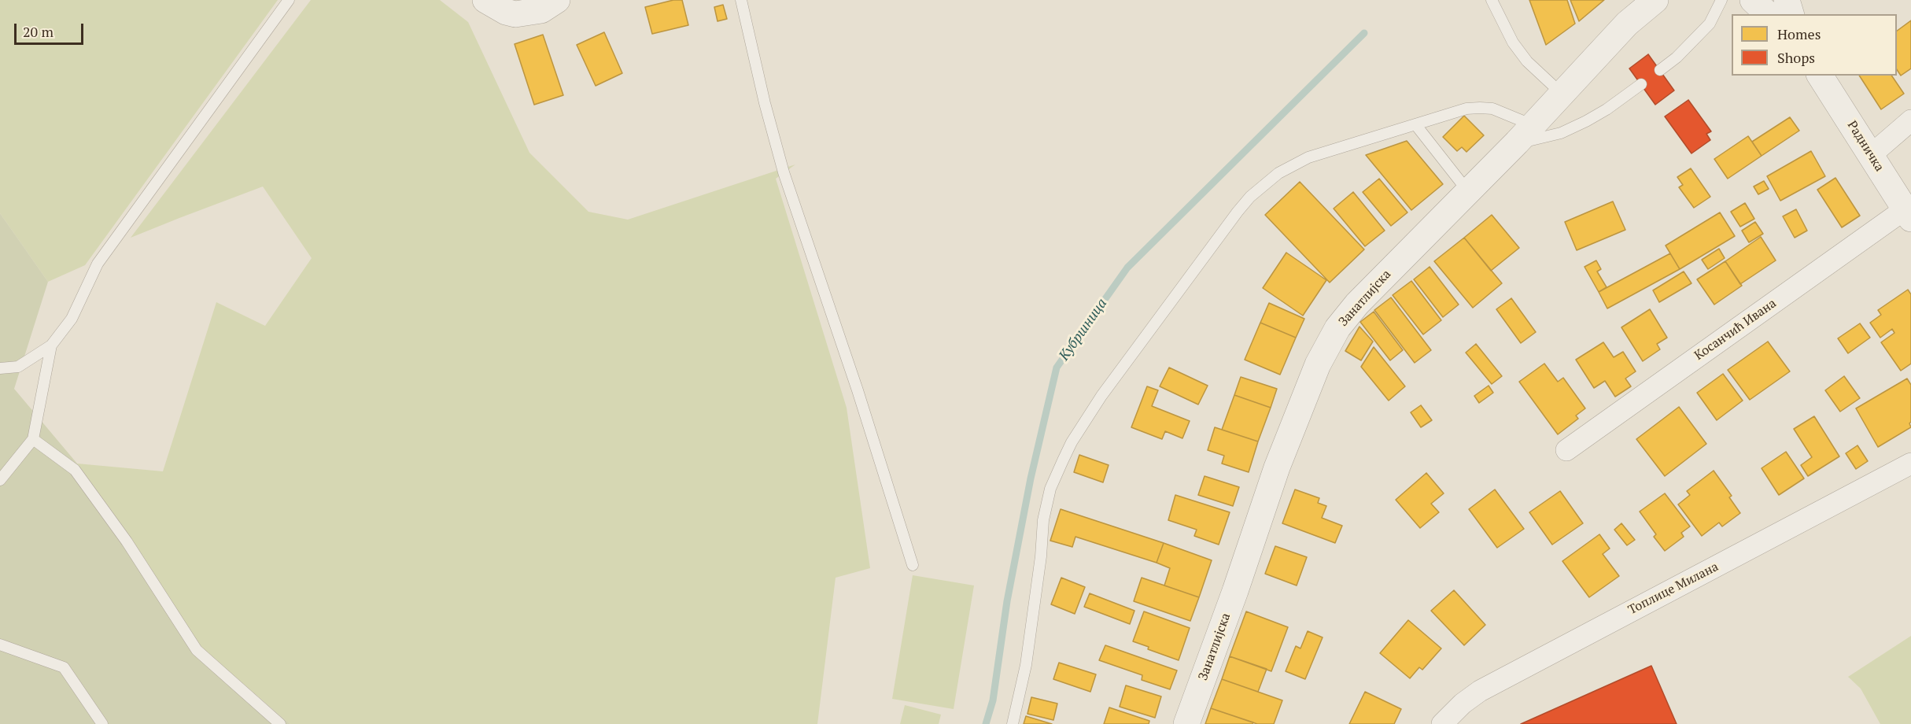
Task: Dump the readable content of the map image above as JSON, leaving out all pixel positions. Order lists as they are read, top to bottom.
{
  "streets": {
    "street": [
      "Радничка",
      "Занатлијска",
      "Косанчић Ивана",
      "Топлице Милана"
    ]
  },
  "crossings": [
    ["Радничка", "Косанчић Ивана"]
  ],
  "water": ["Кубршница"],
  "legend": ["Homes", "Shops"],
  "scale_bar": "20 m"
}
